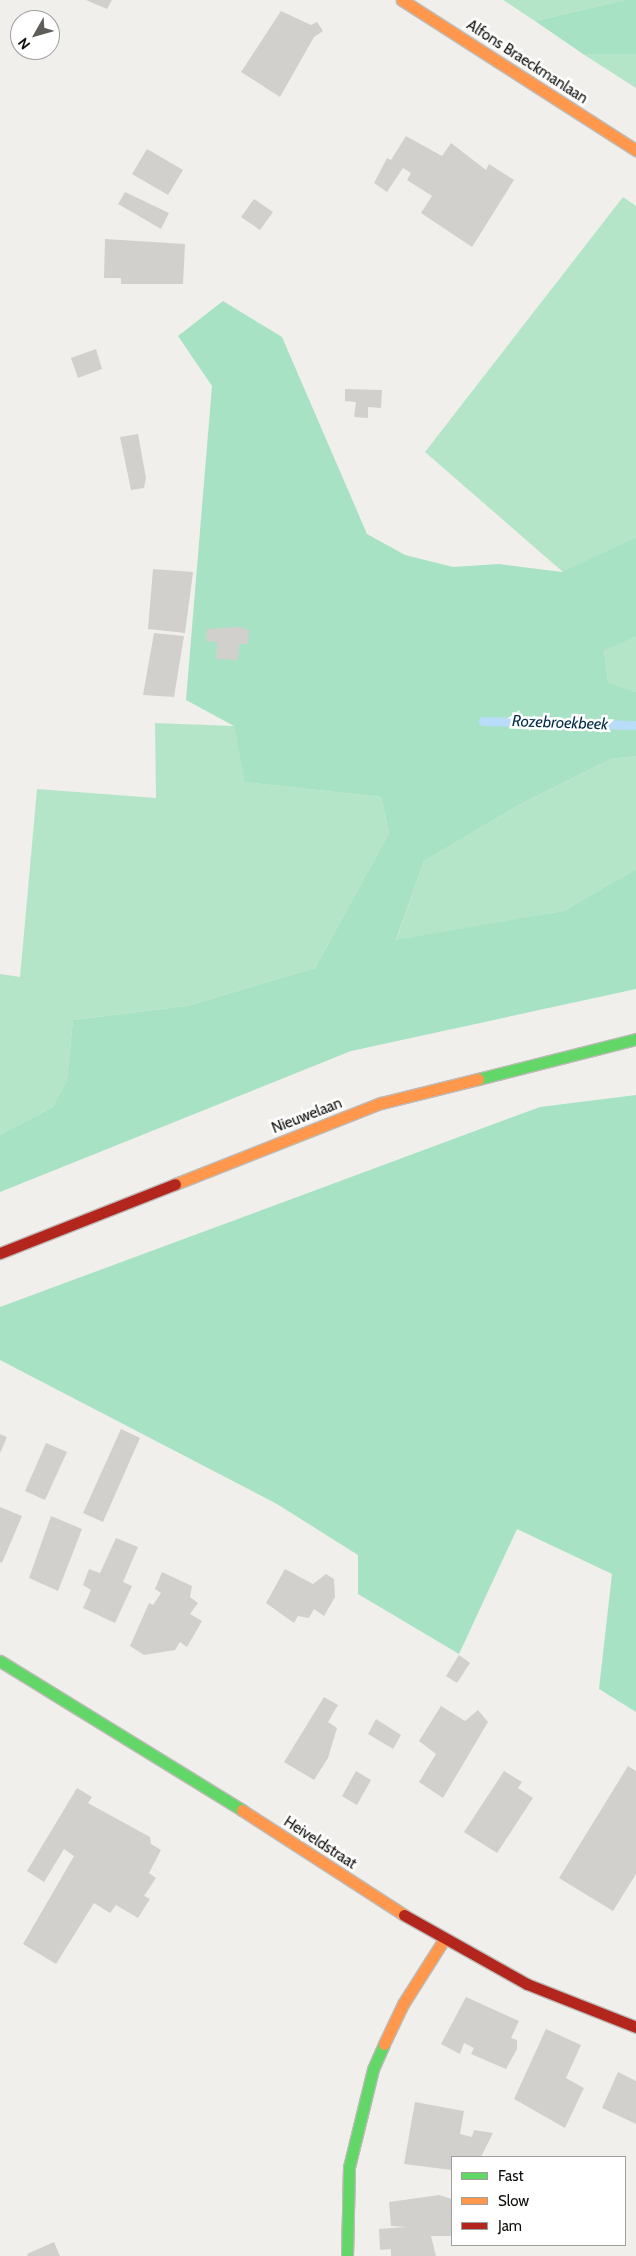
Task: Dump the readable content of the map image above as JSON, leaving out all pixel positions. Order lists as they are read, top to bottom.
{
  "streets": {
    "street": ["Alfons Braeckmanlaan", "Nieuwelaan", "Heiveldstraat"]
  },
  "water": ["Rozebroekbeek"],
  "legend": ["Fast", "Slow", "Jam"],
  "north": "bottom left"
}
